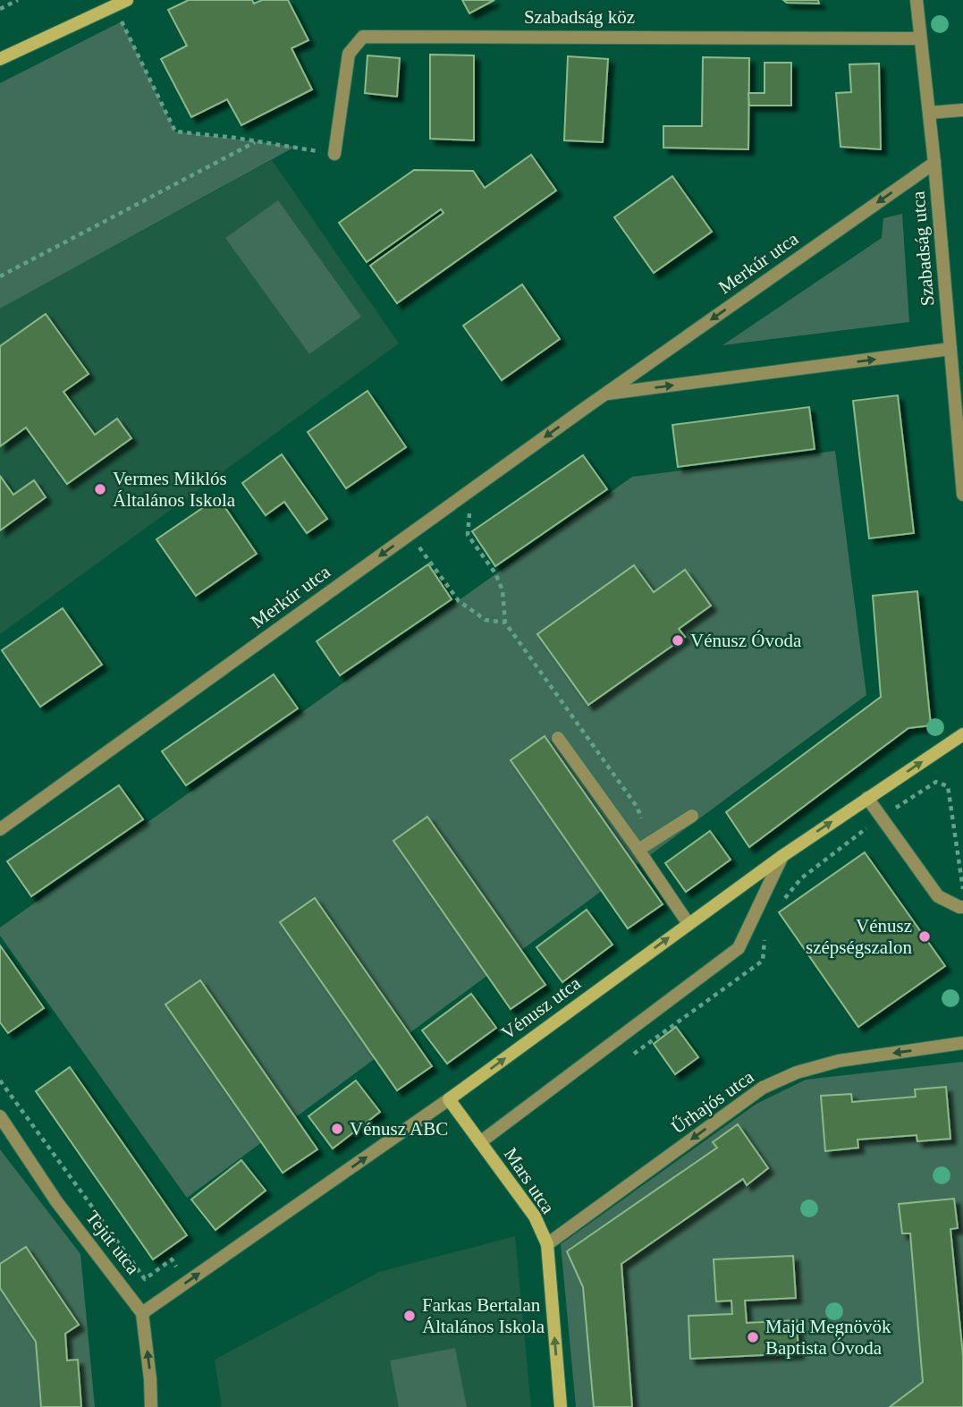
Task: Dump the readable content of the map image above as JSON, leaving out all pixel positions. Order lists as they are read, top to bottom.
{
  "streets": {
    "street": [
      "Szabadság köz",
      "Szabadság utca",
      "Merkúr utca",
      "Vénusz utca",
      "Űrhajós utca",
      "Mars utca",
      "Tejút utca"
    ]
  },
  "crossings": [
    ["Szabadság köz", "Szabadság utca"],
    ["Szabadság utca", "Merkúr utca"],
    ["Vénusz utca", "Mars utca"],
    ["Vénusz utca", "Tejút utca"],
    ["Űrhajós utca", "Mars utca"]
  ],
  "one_way": ["Űrhajós utca", "Mars utca"],
  "places": [
    "Vermes Miklós Általános Iskola",
    "Vénusz Óvoda",
    "Vénusz szépségszalon",
    "Vénusz ABC",
    "Farkas Bertalan Általános Iskola",
    "Majd Megnövök Baptista Óvoda"
  ]
}
